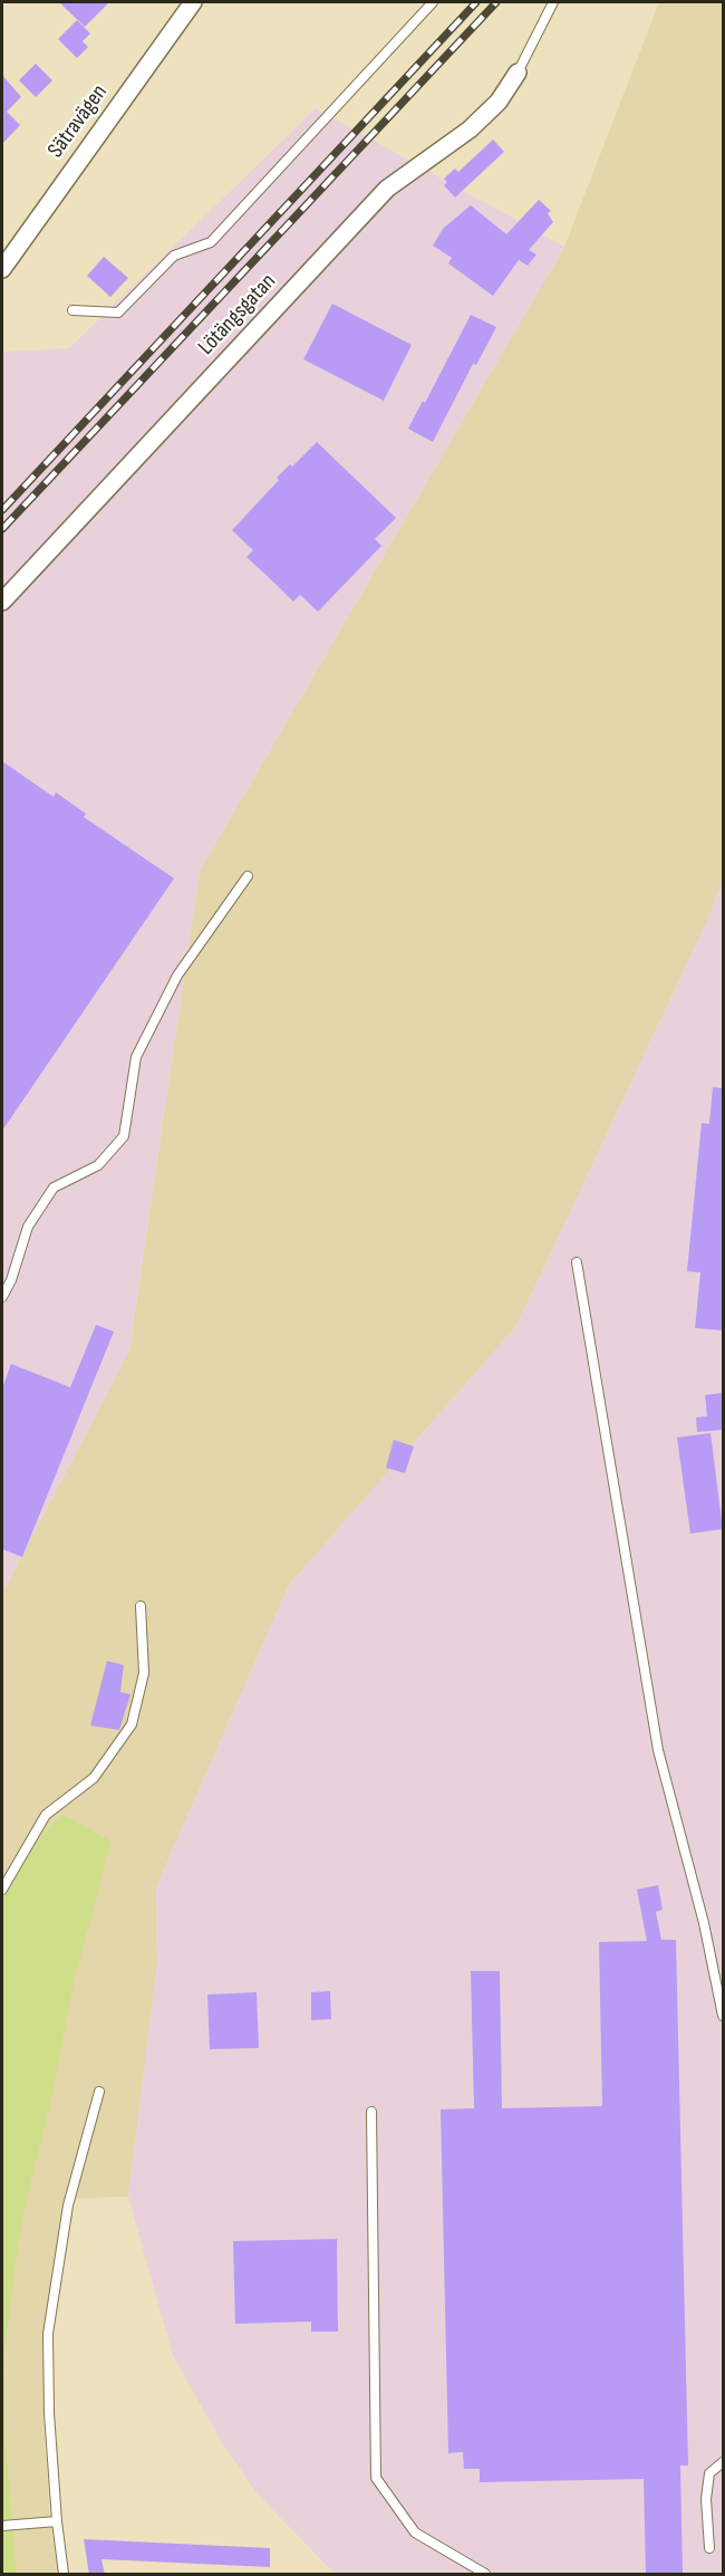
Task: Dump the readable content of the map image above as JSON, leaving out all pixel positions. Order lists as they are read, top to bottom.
{
  "streets": {
    "street": ["Sätravägen", "Lötängsgatan"]
  }
}
